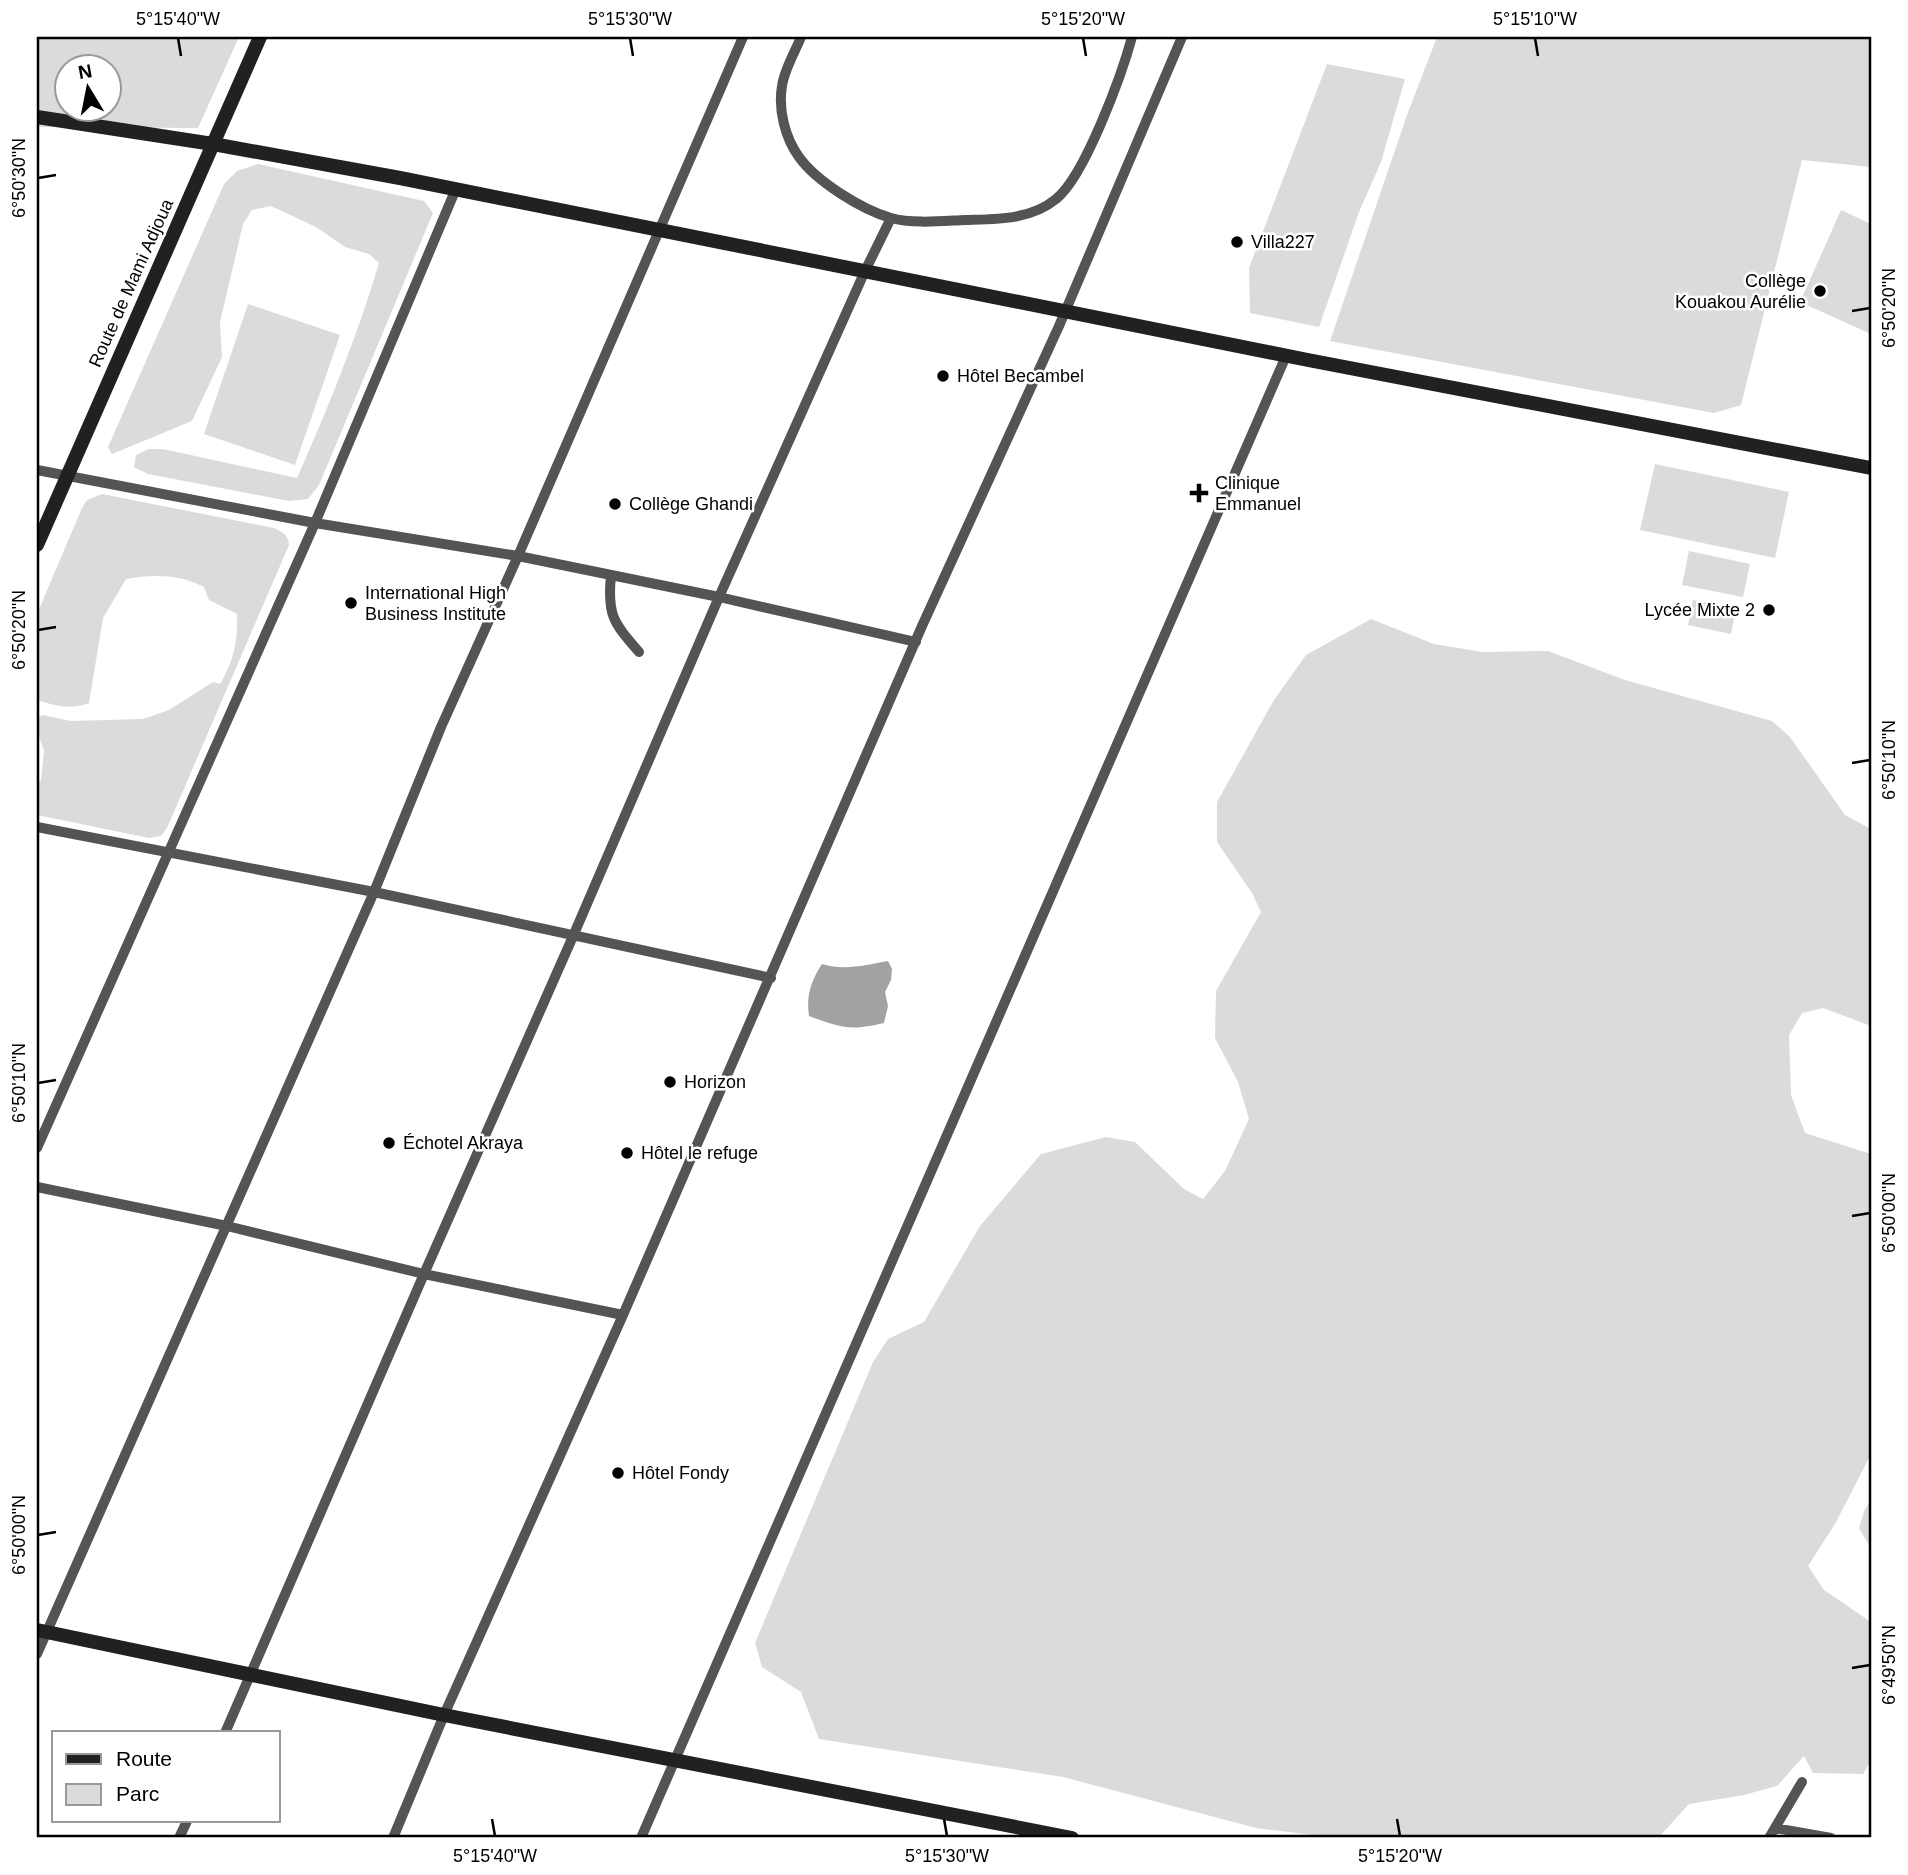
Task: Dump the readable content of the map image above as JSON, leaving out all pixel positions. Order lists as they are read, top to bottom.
{
  "streets": {
    "street": ["Route de Mami Adjoua"]
  },
  "places": {
    "other": [
      "Villa227",
      "Collège Kouakou Aurélie",
      "Hôtel Becambel",
      "Collège Ghandi",
      "International High Business Institute",
      "Lycée Mixte 2",
      "Horizon",
      "Échotel Akraya",
      "Hôtel le refuge",
      "Hôtel Fondy"
    ],
    "health": ["Clinique Emmanuel"]
  },
  "legend": ["Route", "Parc"],
  "north": "top",
  "coordinates": [
    "5°15'40\"W",
    "5°15'30\"W",
    "5°15'20\"W",
    "5°15'10\"W",
    "6°50'30\"N",
    "6°50'20\"N",
    "6°50'10\"N",
    "6°50'00\"N",
    "6°49'50\"N"
  ]
}
